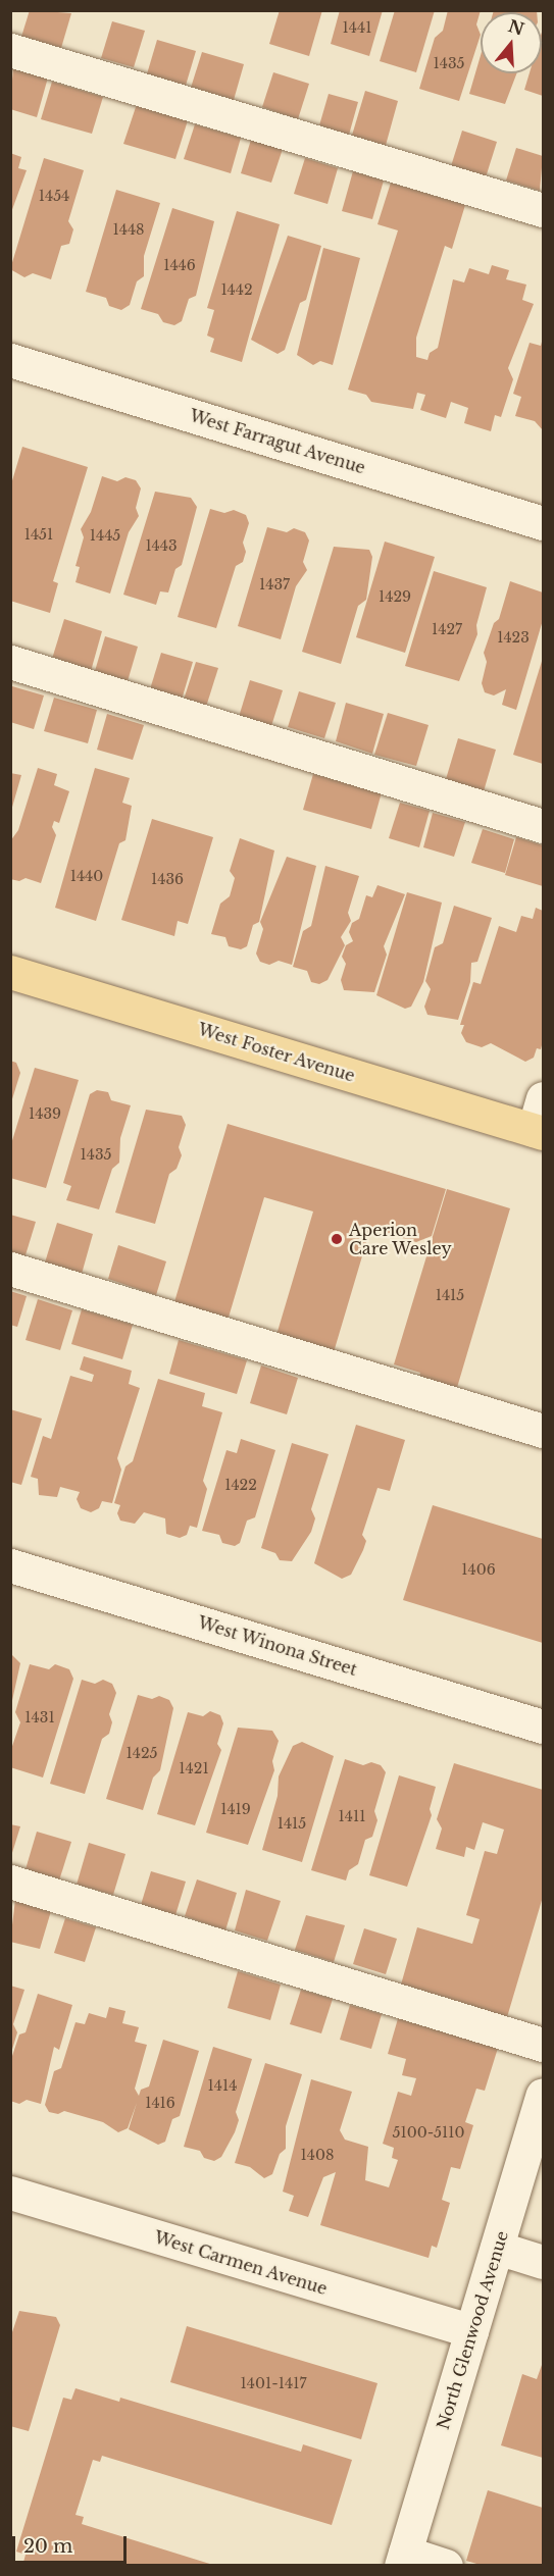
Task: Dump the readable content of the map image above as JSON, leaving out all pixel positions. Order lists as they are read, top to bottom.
{
  "streets": {
    "main road": ["West Foster Avenue"],
    "street": [
      "West Farragut Avenue",
      "West Winona Street",
      "West Carmen Avenue",
      "North Glenwood Avenue"
    ]
  },
  "crossings": [
    ["West Carmen Avenue", "North Glenwood Avenue"]
  ],
  "places": ["Aperion Care Wesley"],
  "house_numbers": [
    "1441",
    "1435",
    "1454",
    "1448",
    "1446",
    "1442",
    "1451",
    "1445",
    "1443",
    "1437",
    "1429",
    "1427",
    "1423",
    "1440",
    "1436",
    "1439",
    "1435",
    "1415",
    "1422",
    "1406",
    "1431",
    "1425",
    "1421",
    "1419",
    "1411",
    "1415",
    "1414",
    "1416",
    "5100-5110",
    "1408",
    "1401-1417"
  ],
  "scale_bar": "20 m",
  "north": "top"
}
